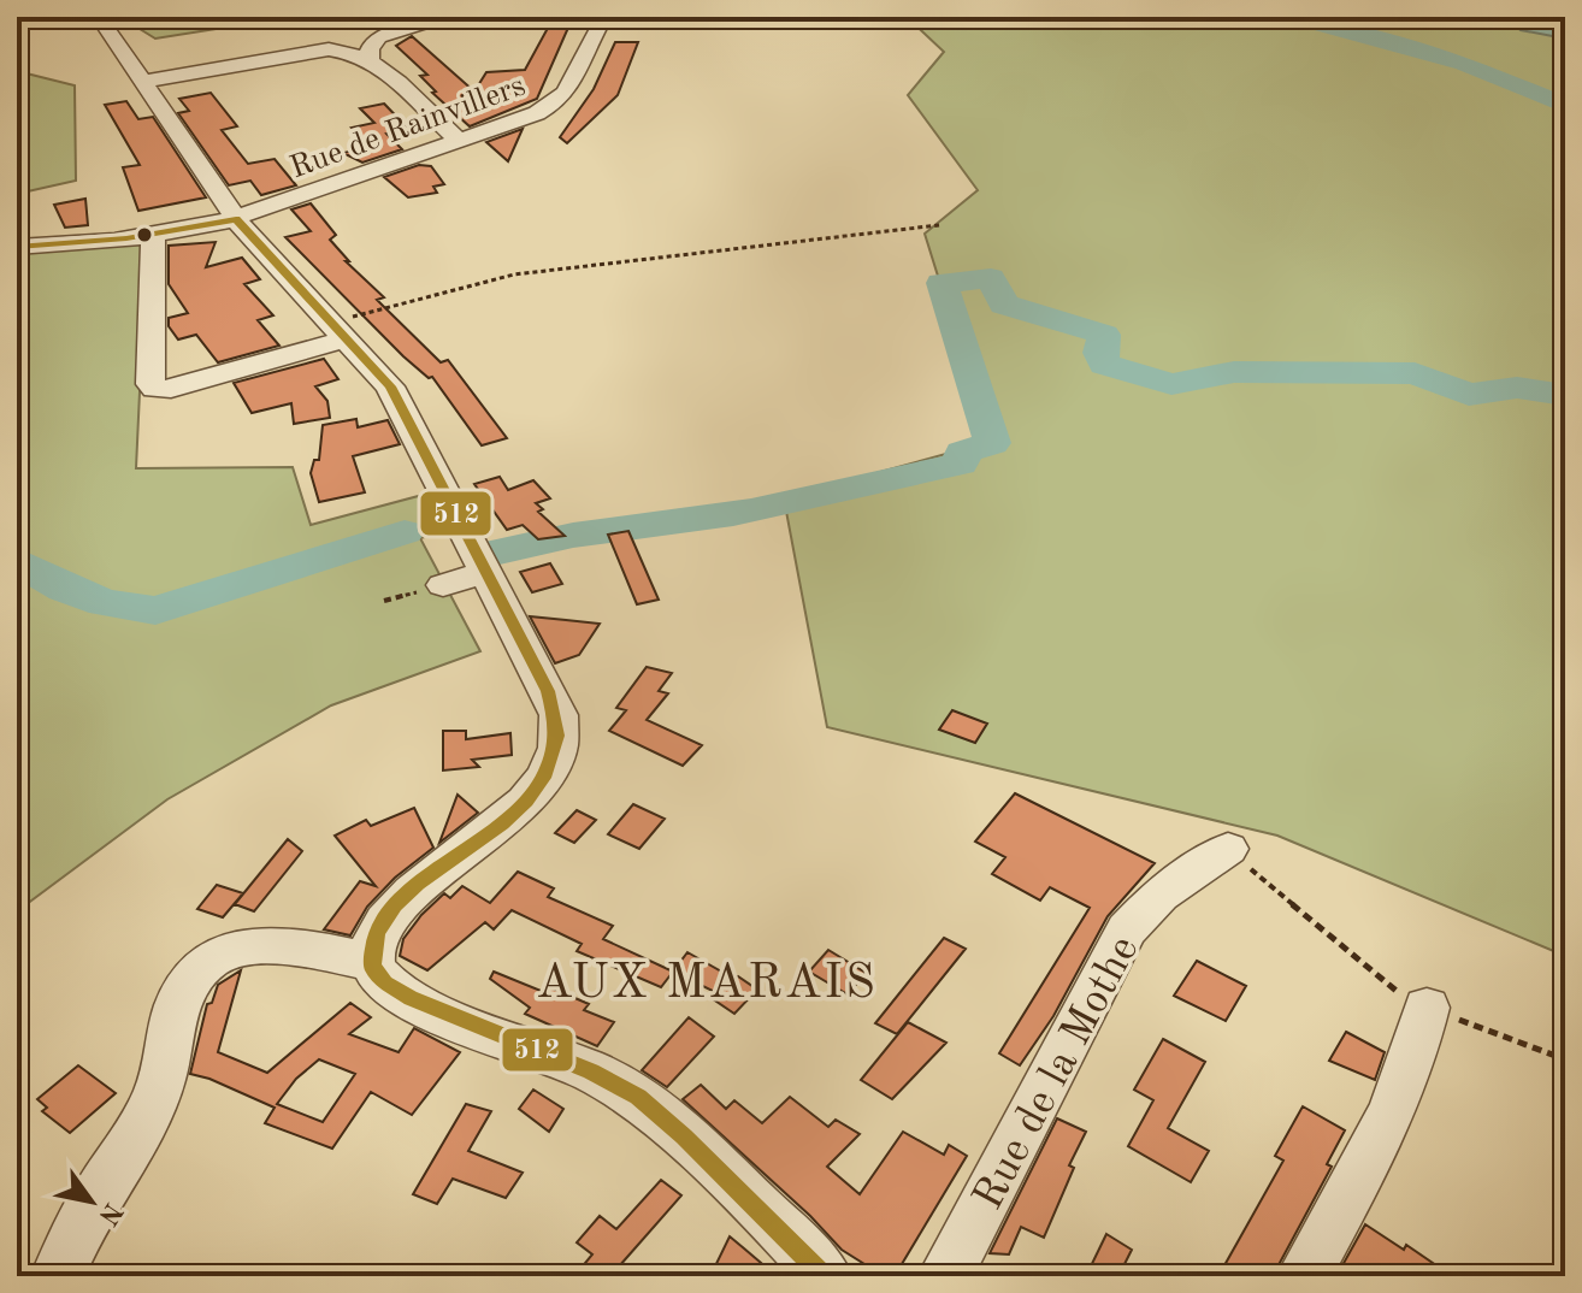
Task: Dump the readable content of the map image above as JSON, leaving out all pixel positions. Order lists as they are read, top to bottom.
{
  "streets": {
    "street": ["Rue de Rainvillers", "Rue de la Mothe"]
  },
  "districts": ["AUX MARAIS"],
  "lines": ["transit line 512"],
  "north": "bottom right"
}
